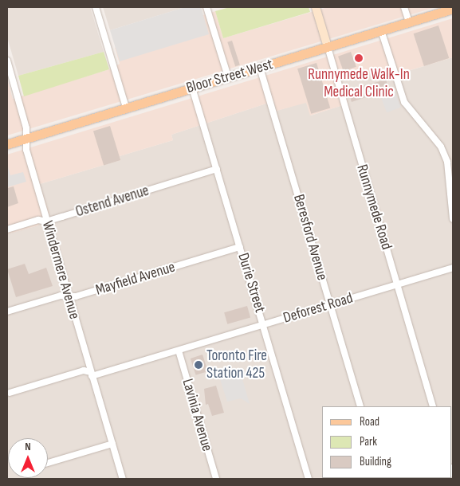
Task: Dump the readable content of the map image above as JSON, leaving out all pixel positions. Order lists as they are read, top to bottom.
{
  "streets": {
    "main road": ["Bloor Street West"],
    "street": [
      "Ostend Avenue",
      "Runnymede Road",
      "Beresford Avenue",
      "Windermere Avenue",
      "Mayfield Avenue",
      "Durie Street",
      "Deforest Road",
      "Lavinia Avenue"
    ]
  },
  "crossings": [
    ["Bloor Street West", "Runnymede Road"],
    ["Bloor Street West", "Beresford Avenue"],
    ["Bloor Street West", "Windermere Avenue"],
    ["Bloor Street West", "Durie Street"],
    ["Ostend Avenue", "Windermere Avenue"],
    ["Ostend Avenue", "Durie Street"],
    ["Runnymede Road", "Deforest Road"],
    ["Beresford Avenue", "Deforest Road"],
    ["Windermere Avenue", "Mayfield Avenue"],
    ["Windermere Avenue", "Deforest Road"],
    ["Mayfield Avenue", "Durie Street"],
    ["Durie Street", "Deforest Road"],
    ["Deforest Road", "Lavinia Avenue"]
  ],
  "places": ["Runnymede Walk-In Medical Clinic", "Toronto Fire Station 425"],
  "legend": ["Road", "Park", "Building"],
  "north": "top"
}
